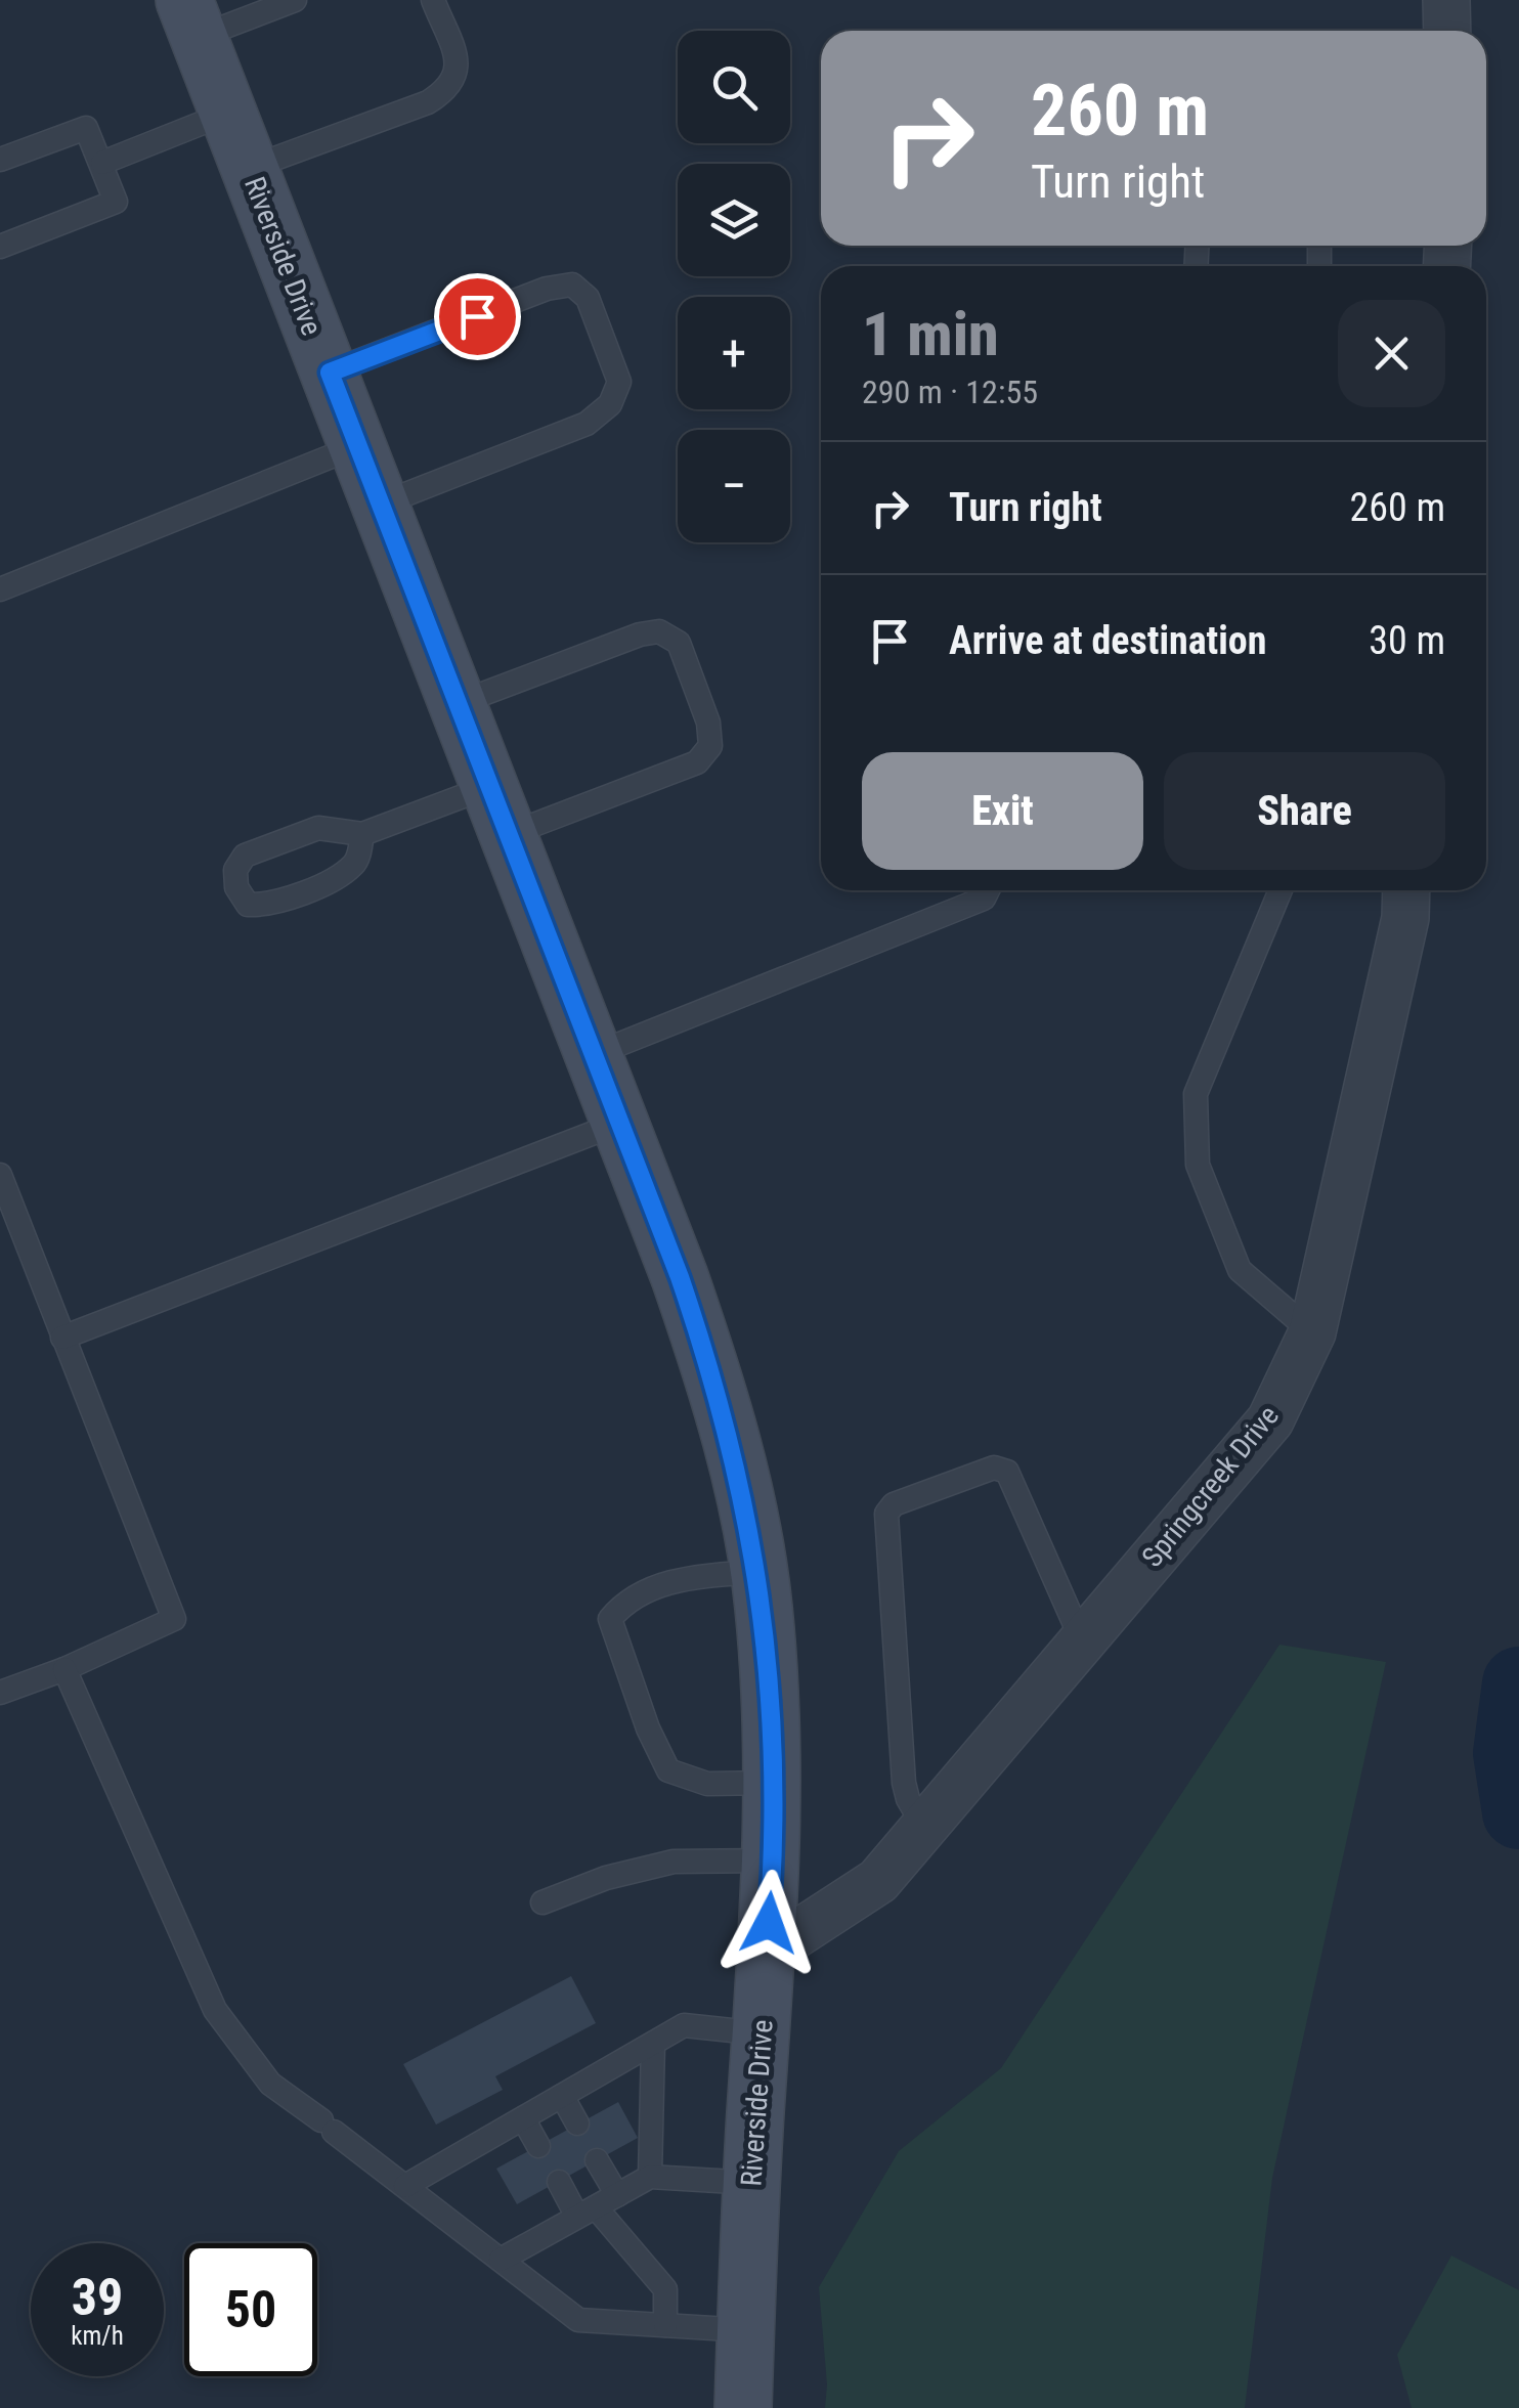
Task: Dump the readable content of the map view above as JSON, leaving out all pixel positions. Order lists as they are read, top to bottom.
{
  "streets": {
    "main road": ["Riverside Drive"],
    "street": ["Springcreek Drive"]
  },
  "crossings": [
    ["Riverside Drive", "Springcreek Drive"]
  ],
  "page": {
    "map_buttons": ["+", "−"],
    "turn": ["260 m", "Turn right"],
    "heading": ["1 min", "290 m · 12:55"],
    "list": [
      {
        "name": "Turn right",
        "value": "260 m"
      },
      {
        "name": "Arrive at destination",
        "value": "30 m"
      }
    ],
    "buttons": ["Exit", "Share"],
    "speed": "39 km/h",
    "limit": "50"
  }
}
